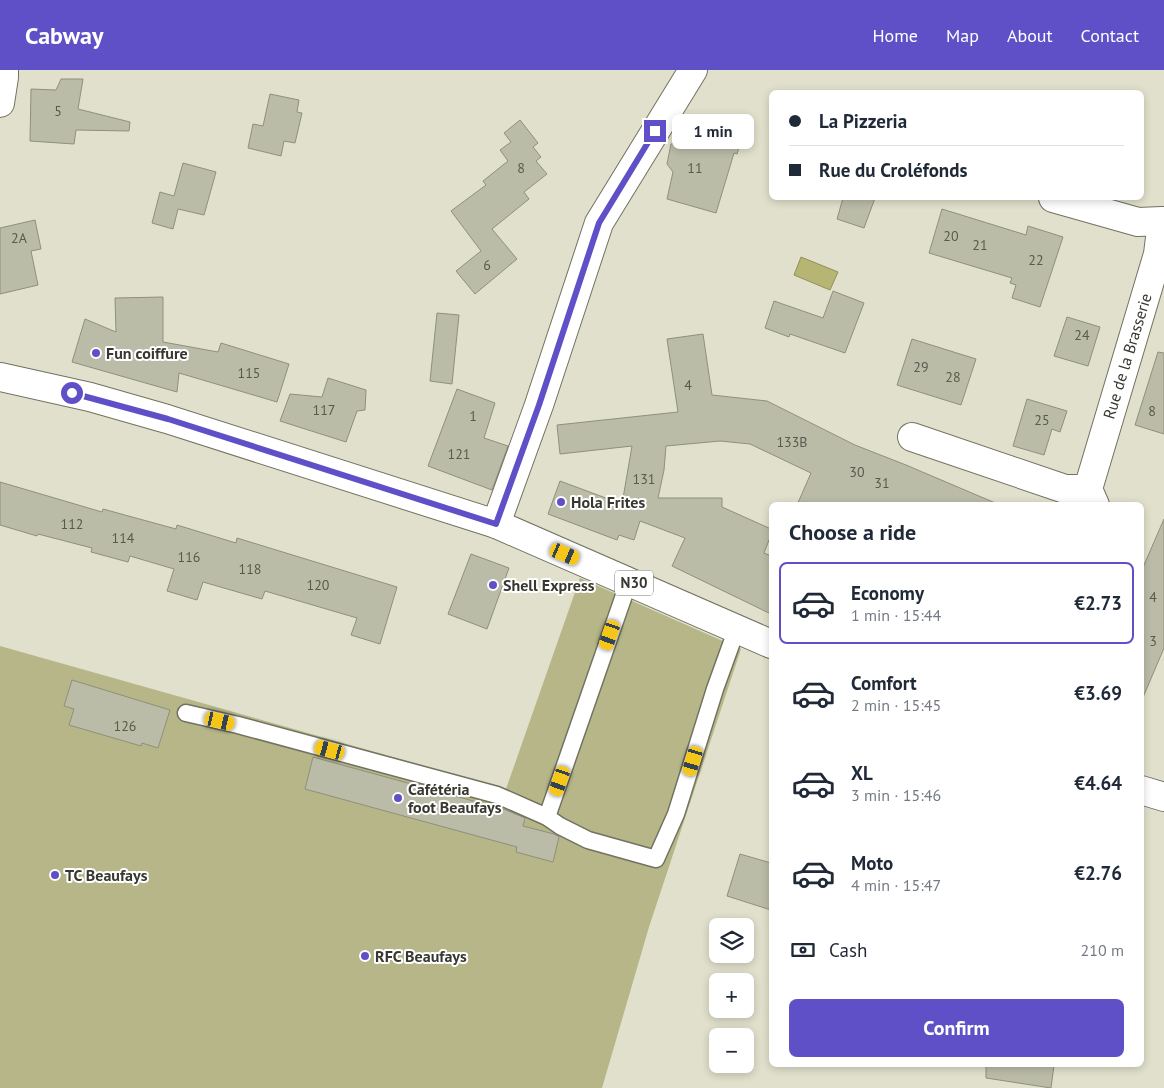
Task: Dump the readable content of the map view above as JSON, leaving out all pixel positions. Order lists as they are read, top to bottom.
{
  "streets": {
    "street": ["Rue de la Brasserie", "N30"]
  },
  "places": [
    "Fun coiffure",
    "Hola Frites",
    "Shell Express",
    "Cafétéria foot Beaufays",
    "TC Beaufays",
    "RFC Beaufays"
  ],
  "house_numbers": [
    "5",
    "8",
    "11",
    "20",
    "2A",
    "21",
    "22",
    "6",
    "24",
    "29",
    "115",
    "28",
    "4",
    "117",
    "8",
    "1",
    "25",
    "133B",
    "121",
    "30",
    "131",
    "31",
    "112",
    "114",
    "116",
    "118",
    "120",
    "4",
    "3",
    "126"
  ],
  "page": {
    "header": "Cabway",
    "nav": [
      "Home",
      "Map",
      "About",
      "Contact"
    ],
    "banner": ["La Pizzeria", "Rue du Croléfonds"],
    "bubble": "1 min",
    "heading": "Choose a ride",
    "list": [
      {
        "name": "Economy",
        "note": "1 min · 15:44",
        "value": "€2.73"
      },
      {
        "name": "Comfort",
        "note": "2 min · 15:45",
        "value": "€3.69"
      },
      {
        "name": "XL",
        "note": "3 min · 15:46",
        "value": "€4.64"
      },
      {
        "name": "Moto",
        "note": "4 min · 15:47",
        "value": "€2.76"
      }
    ],
    "map_buttons": ["+", "−"],
    "pay": ["Cash", "210 m"],
    "buttons": "Confirm"
  }
}
